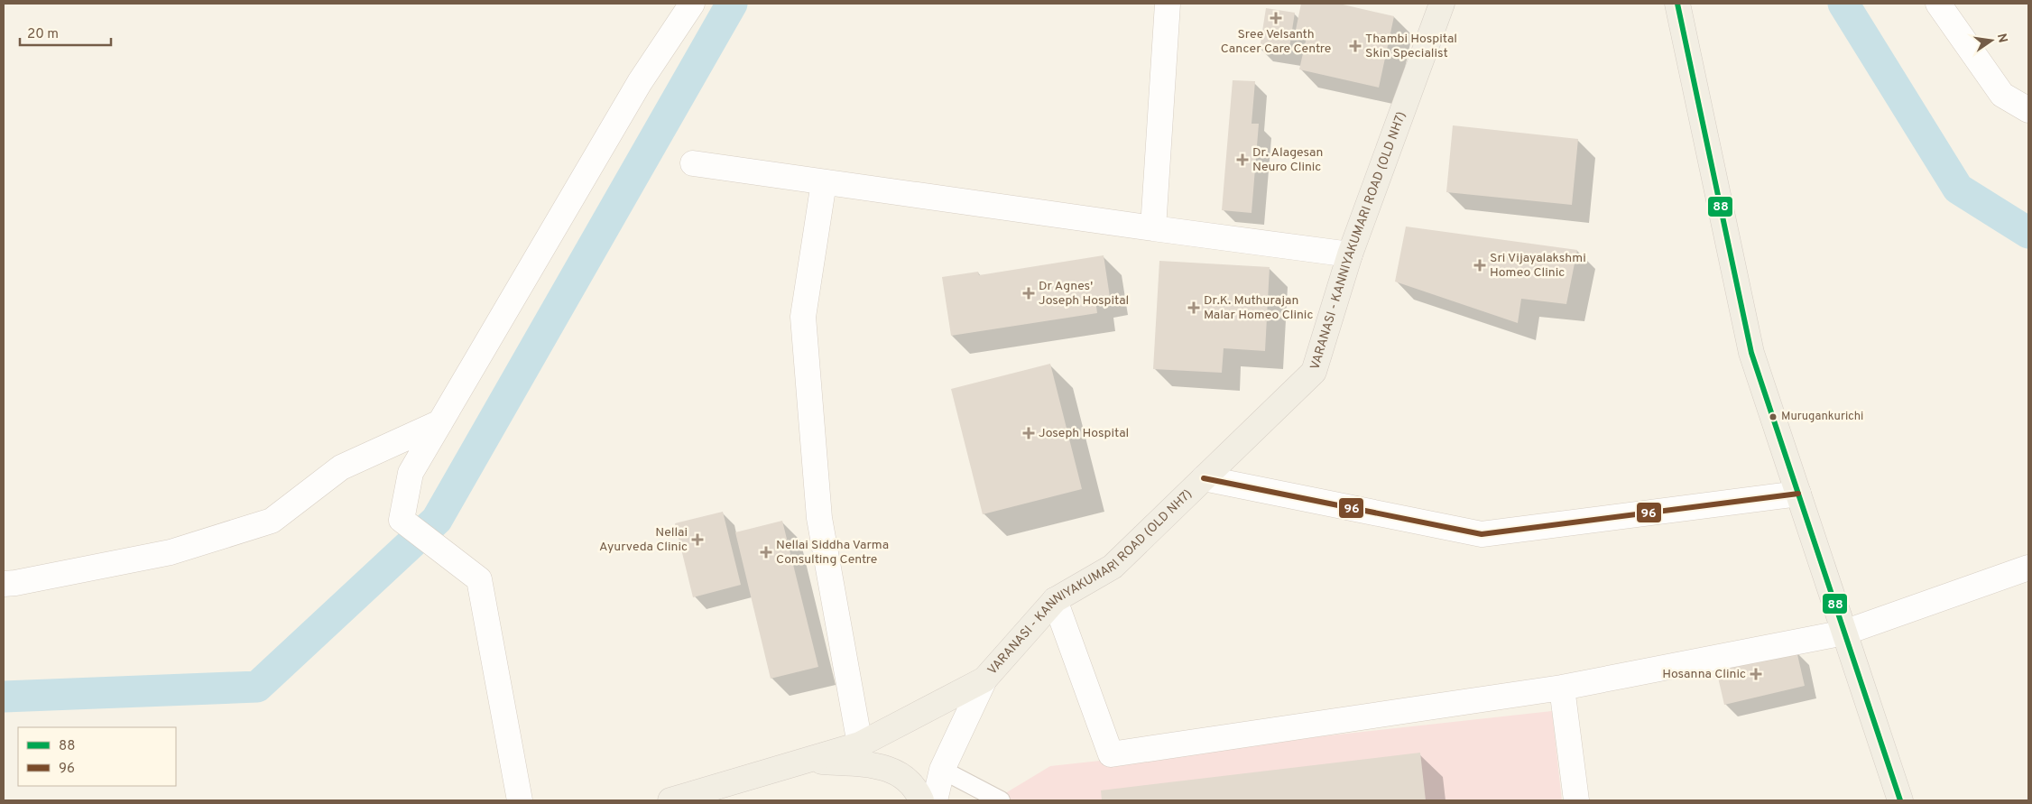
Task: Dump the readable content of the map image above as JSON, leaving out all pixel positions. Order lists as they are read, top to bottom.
{
  "streets": {
    "main road": ["VARANASI - KANNIYAKUMARI ROAD (OLD NH7)"]
  },
  "places": {
    "health": [
      "Sree Velsanth Cancer Care Centre",
      "Thambi Hospital Skin Specialist",
      "Dr. Alagesan Neuro Clinic",
      "Sri Vijayalakshmi Homeo Clinic",
      "Dr Agnes' Joseph Hospital",
      "Dr.K. Muthurajan Malar Homeo Clinic",
      "Joseph Hospital",
      "Nellai Ayurveda Clinic",
      "Nellai Siddha Varma Consulting Centre",
      "Hosanna Clinic"
    ],
    "other": ["Murugankurichi"]
  },
  "lines": ["transit line 88", "transit line 96"],
  "legend": ["88", "96"],
  "scale_bar": "20 m",
  "north": "right"
}
